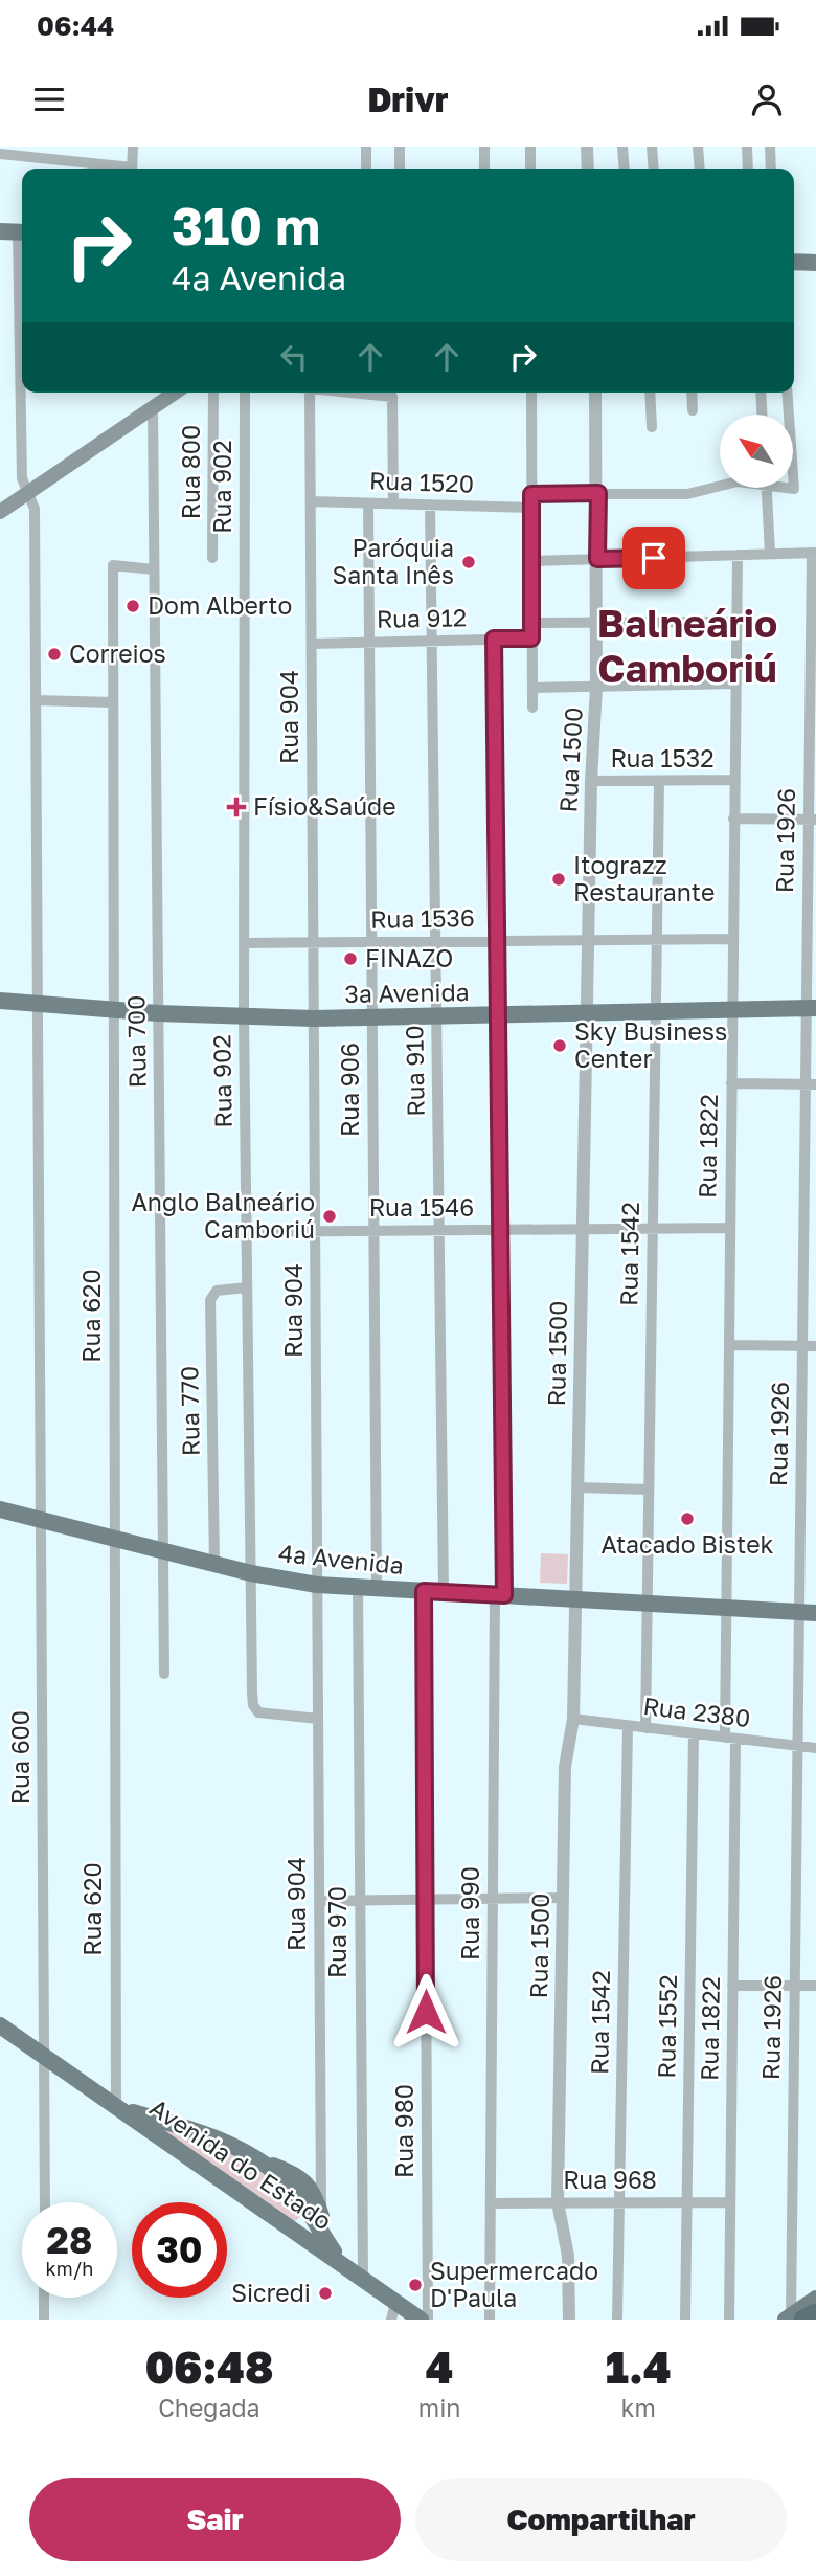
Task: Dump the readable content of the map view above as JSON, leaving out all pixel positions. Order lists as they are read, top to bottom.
{
  "streets": {
    "main road": ["3ª Avenida", "4ª Avenida", "Avenida do Estado"],
    "street": [
      "Rua 800",
      "Rua 1520",
      "Rua 902",
      "Rua 912",
      "Rua 904",
      "Rua 1532",
      "Rua 1500",
      "Rua 1926",
      "Rua 1536",
      "Rua 700",
      "Rua 910",
      "Rua 906",
      "Rua 1822",
      "Rua 1546",
      "Rua 1542",
      "Rua 620",
      "Rua 770",
      "Rua 2380",
      "Rua 600",
      "Rua 990",
      "Rua 970",
      "Rua 1552",
      "Rua 980",
      "Rua 968"
    ]
  },
  "crossings": [
    ["Rua 1520", "Rua 904"],
    ["Rua 1520", "Rua 910"],
    ["Rua 1520", "Rua 906"],
    ["Rua 902", "Rua 904"],
    ["Rua 902", "Rua 1536"],
    ["Rua 902", "3ª Avenida"],
    ["Rua 902", "Rua 1546"],
    ["Rua 902", "Rua 770"],
    ["Rua 902", "4ª Avenida"],
    ["Rua 912", "Rua 904"],
    ["Rua 912", "Rua 910"],
    ["Rua 912", "Rua 906"],
    ["Rua 912", "Rua 990"],
    ["Rua 904", "Rua 1536"],
    ["Rua 904", "3ª Avenida"],
    ["Rua 904", "Rua 1546"],
    ["Rua 904", "4ª Avenida"],
    ["Rua 904", "Avenida do Estado"],
    ["Rua 1532", "Rua 1500"],
    ["Rua 1532", "Rua 1822"],
    ["Rua 1532", "Rua 1542"],
    ["Rua 1500", "Rua 1536"],
    ["Rua 1500", "3ª Avenida"],
    ["Rua 1500", "Rua 1546"],
    ["Rua 1500", "4ª Avenida"],
    ["Rua 1500", "Rua 2380"],
    ["Rua 1500", "Rua 968"],
    ["Rua 1926", "3ª Avenida"],
    ["Rua 1926", "4ª Avenida"],
    ["Rua 1926", "Rua 2380"],
    ["Rua 1536", "Rua 910"],
    ["Rua 1536", "Rua 906"],
    ["Rua 1536", "Rua 1822"],
    ["Rua 1536", "Rua 1542"],
    ["Rua 1536", "Rua 990"],
    ["3ª Avenida", "Rua 700"],
    ["3ª Avenida", "Rua 910"],
    ["3ª Avenida", "Rua 906"],
    ["3ª Avenida", "Rua 1822"],
    ["3ª Avenida", "Rua 1542"],
    ["3ª Avenida", "Rua 620"],
    ["3ª Avenida", "Rua 600"],
    ["3ª Avenida", "Rua 990"],
    ["Rua 700", "Rua 620"],
    ["Rua 700", "4ª Avenida"],
    ["Rua 910", "Rua 1546"],
    ["Rua 910", "4ª Avenida"],
    ["Rua 906", "Rua 1546"],
    ["Rua 906", "4ª Avenida"],
    ["Rua 1822", "Rua 1546"],
    ["Rua 1822", "4ª Avenida"],
    ["Rua 1822", "Rua 2380"],
    ["Rua 1822", "Rua 968"],
    ["Rua 1546", "Rua 1542"],
    ["Rua 1546", "Rua 990"],
    ["Rua 1542", "4ª Avenida"],
    ["Rua 1542", "Rua 2380"],
    ["Rua 1542", "Rua 968"],
    ["Rua 620", "4ª Avenida"],
    ["Rua 620", "Avenida do Estado"],
    ["Rua 770", "4ª Avenida"],
    ["4ª Avenida", "Rua 600"],
    ["4ª Avenida", "Rua 990"],
    ["4ª Avenida", "Rua 970"],
    ["4ª Avenida", "Rua 980"],
    ["Rua 2380", "Rua 1552"],
    ["Rua 600", "Avenida do Estado"],
    ["Rua 990", "Rua 968"],
    ["Rua 970", "Avenida do Estado"],
    ["Rua 1552", "Rua 968"]
  ],
  "districts": ["Balneário Camboriú"],
  "places": {
    "other": [
      "Paróquia Santa Inês",
      "Dom Alberto",
      "Correios",
      "Itograzz Restaurante",
      "FINAZO",
      "Sky Business Center",
      "Anglo Balneário Camboriú",
      "Atacado Bistek",
      "Supermercado D'Paula",
      "Sicredi"
    ],
    "health": ["Físio&Saúde"]
  },
  "north": "top left",
  "page": {
    "status": "06:44",
    "header": "Drivr",
    "turn": ["310 m", "4ª Avenida"],
    "speed": "28 km/h",
    "limit": "30",
    "eta": [
      "06:48",
      "Chegada",
      "4",
      "min",
      "1.4",
      "km"
    ],
    "buttons": ["Sair", "Compartilhar"]
  }
}
